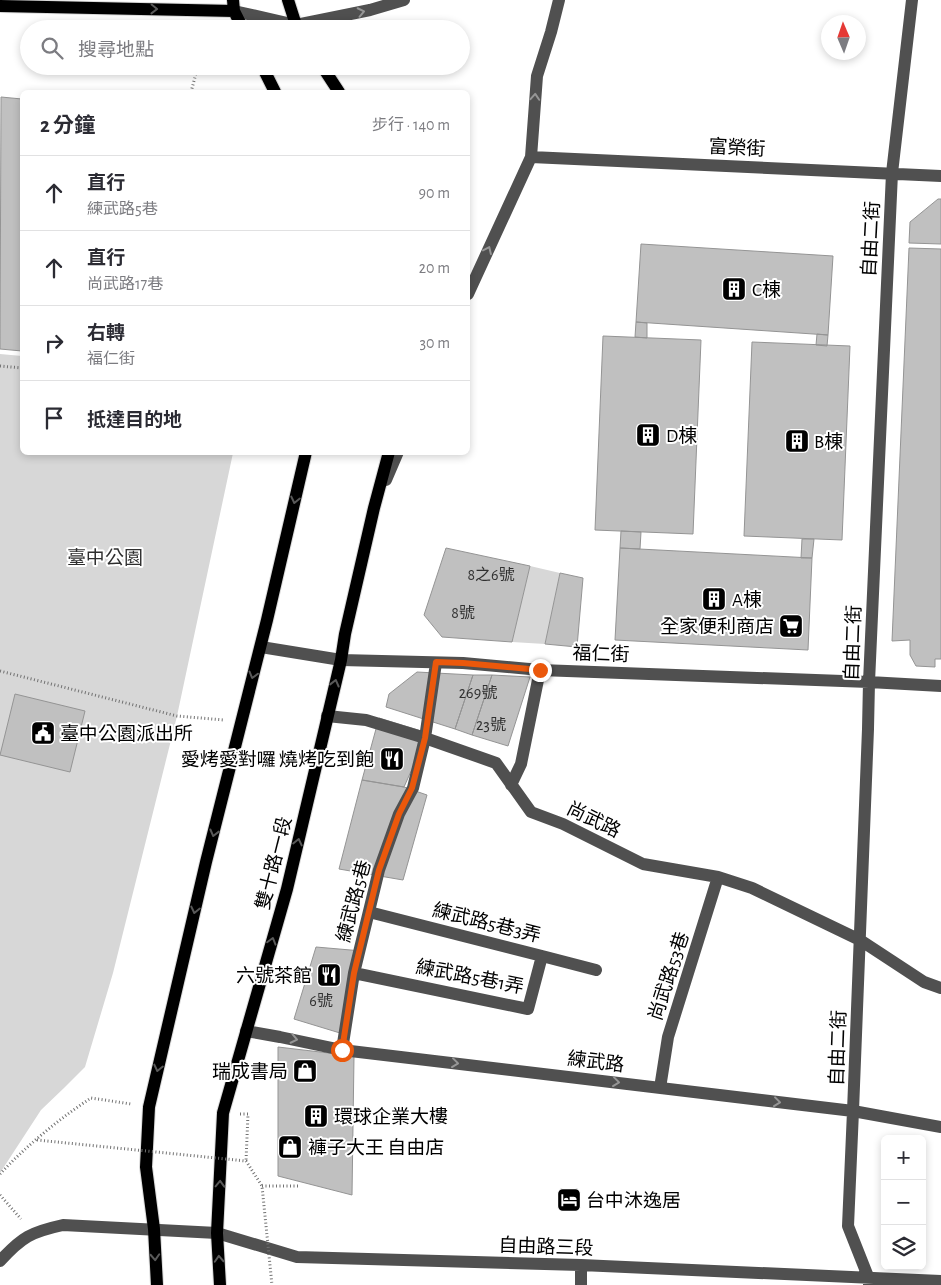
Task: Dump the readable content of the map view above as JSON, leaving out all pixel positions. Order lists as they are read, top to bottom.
{
  "streets": {
    "main road": ["雙十路一段"],
    "street": [
      "富榮街",
      "自由二街",
      "福仁街",
      "尚武路",
      "練武路5巷",
      "練武路5巷3弄",
      "練武路5巷1弄",
      "尚武路53巷",
      "練武路",
      "自由路三段"
    ]
  },
  "crossings": [
    ["富榮街", "自由二街"],
    ["自由二街", "福仁街"],
    ["自由二街", "尚武路"],
    ["自由二街", "練武路"],
    ["自由二街", "自由路三段"],
    ["福仁街", "雙十路一段"],
    ["福仁街", "練武路5巷"],
    ["尚武路", "雙十路一段"],
    ["尚武路", "練武路5巷"],
    ["尚武路", "尚武路53巷"],
    ["雙十路一段", "練武路"],
    ["雙十路一段", "自由路三段"],
    ["練武路5巷", "練武路5巷3弄"],
    ["練武路5巷", "練武路5巷1弄"],
    ["練武路5巷", "練武路"],
    ["練武路5巷3弄", "練武路5巷1弄"],
    ["尚武路53巷", "練武路"]
  ],
  "one_way": ["練武路"],
  "parks": ["臺中公園"],
  "places": {
    "building": [
      "C棟",
      "D棟",
      "B棟",
      "A棟",
      "環球企業大樓"
    ],
    "supermarket": ["全家便利商店"],
    "public building": ["臺中公園派出所"],
    "restaurant": ["愛烤愛對囉 燒烤吃到飽", "六號茶館"],
    "shop": ["瑞成書局", "褲子大王 自由店"],
    "hotel": ["台中沐逸居"]
  },
  "house_numbers": [
    "8之6號",
    "8號",
    "269號",
    "23號",
    "6號"
  ],
  "north": "top",
  "page": {
    "search": "搜尋地點",
    "heading": ["2 分鐘", "步行 · 140 m"],
    "list": [
      ["直行", "練武路5巷", "90 m"],
      ["直行", "尚武路17巷", "20 m"],
      ["右轉", "福仁街", "30 m"],
      "抵達目的地"
    ],
    "map_buttons": ["+", "−"]
  }
}
